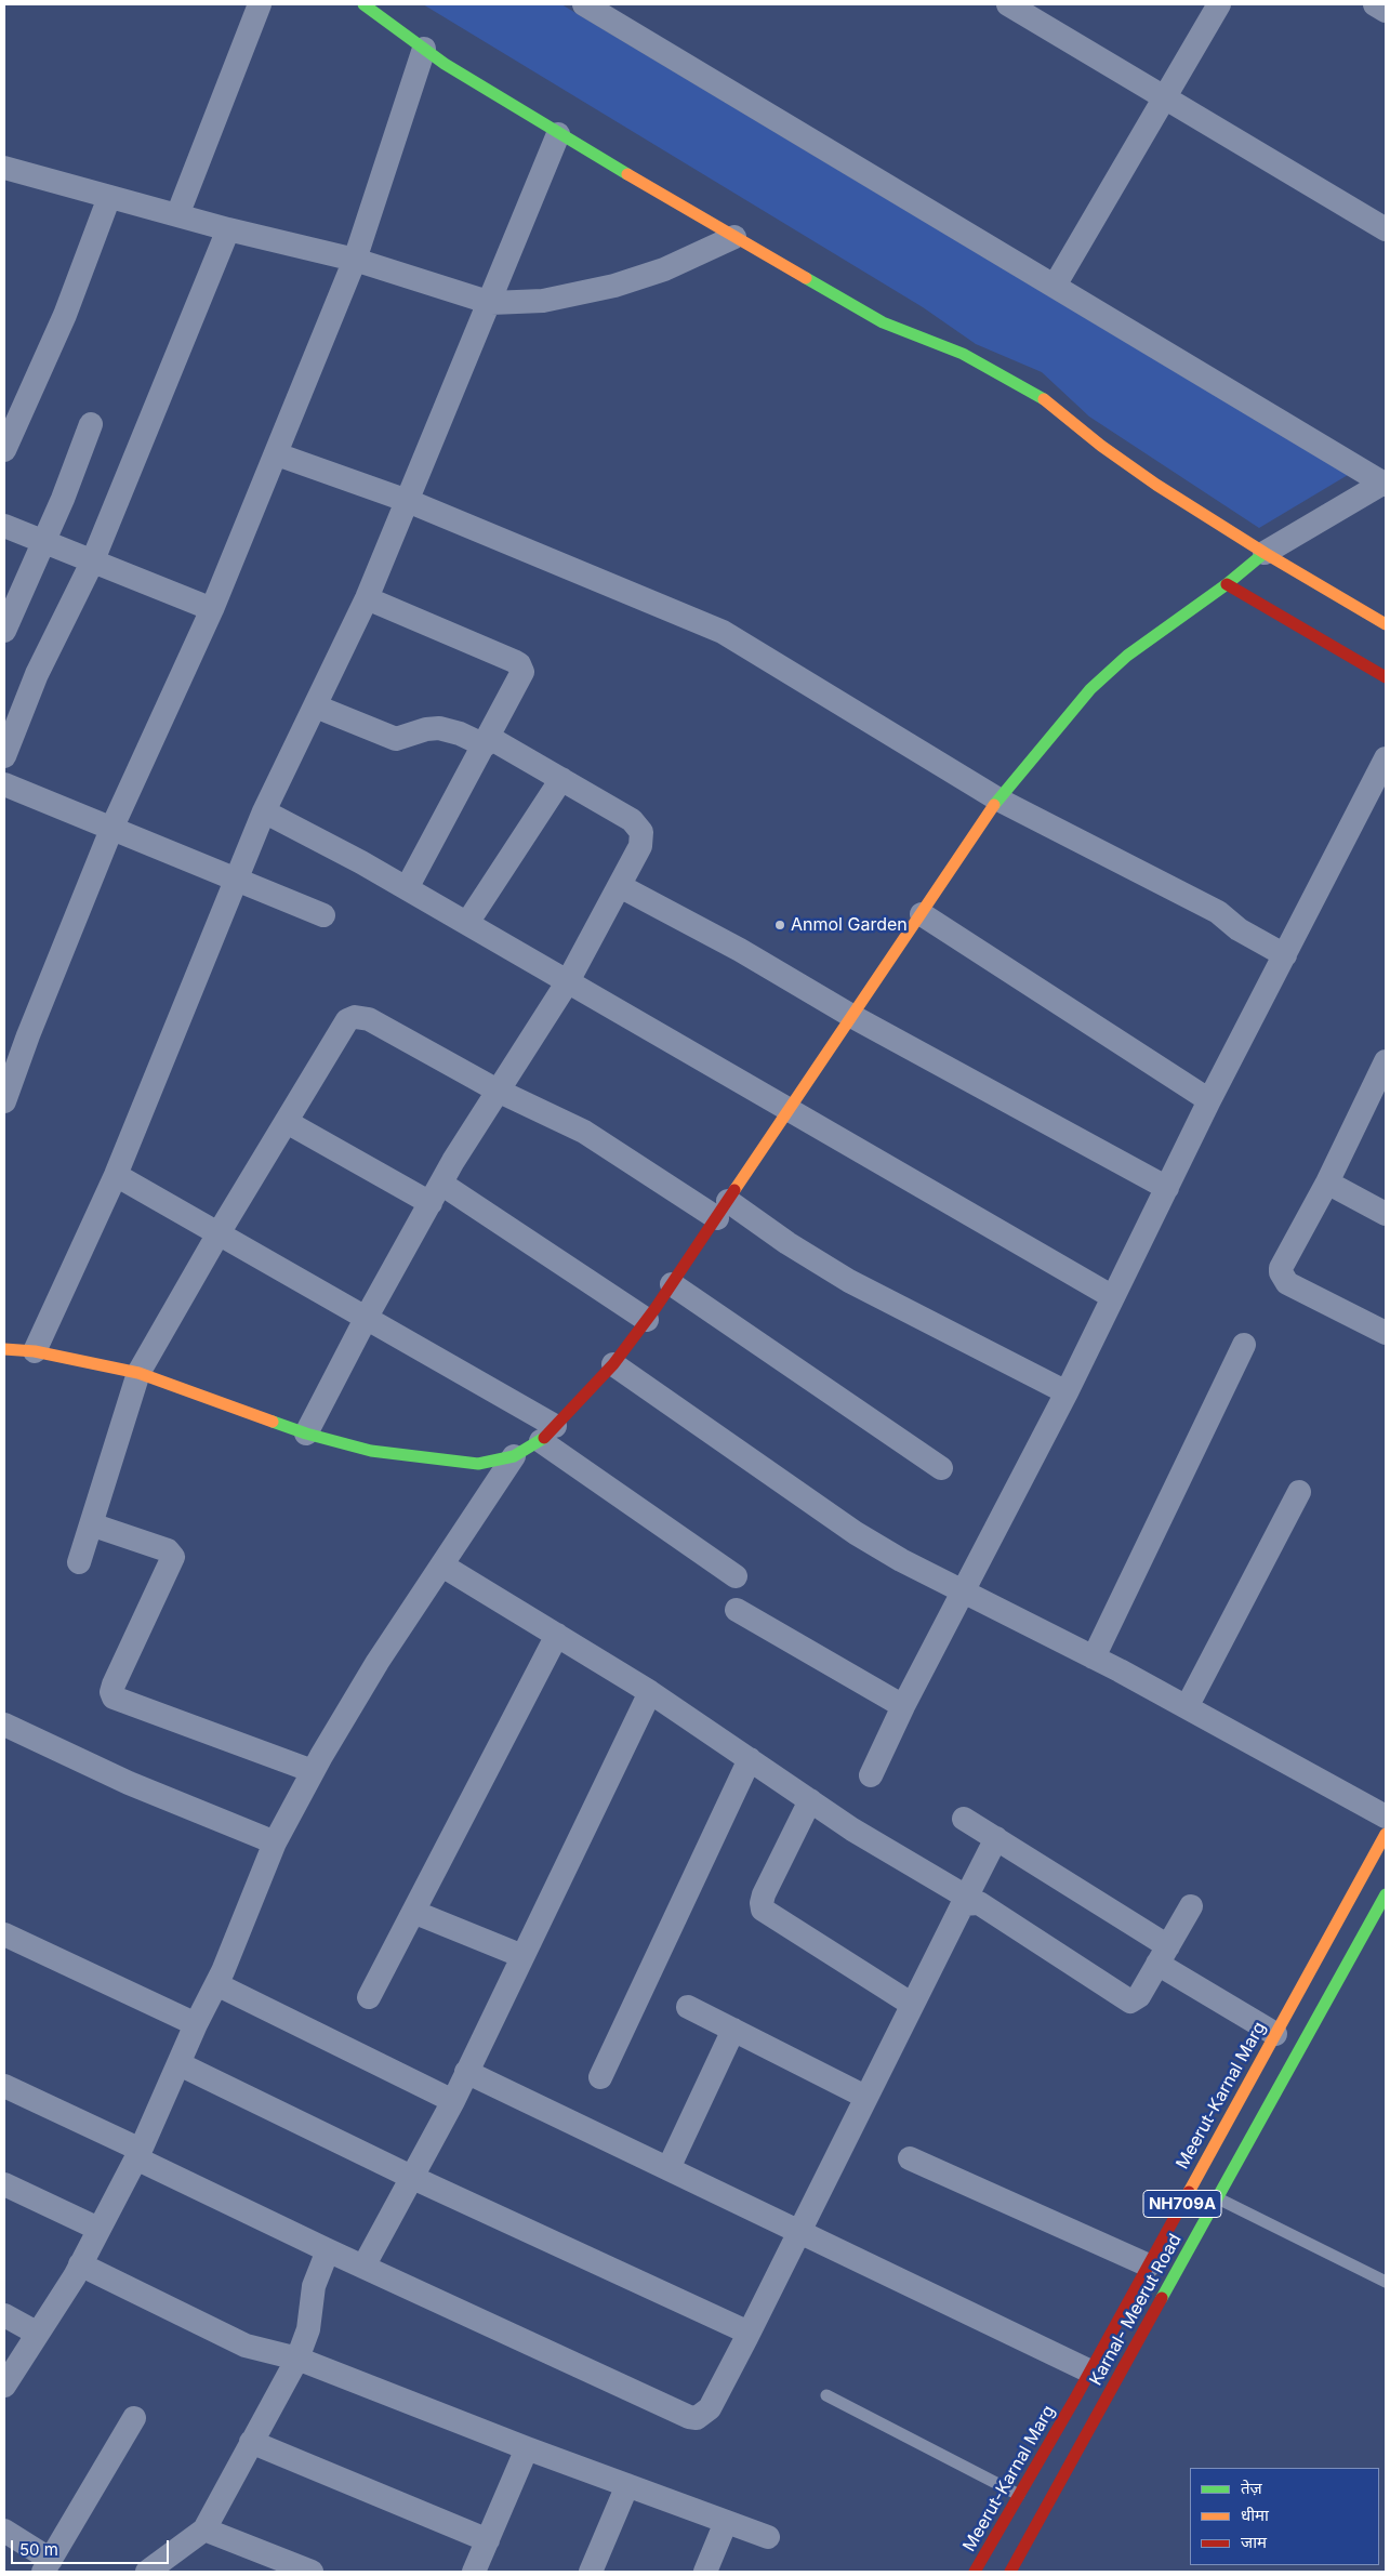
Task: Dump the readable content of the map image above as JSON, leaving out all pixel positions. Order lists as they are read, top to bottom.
{
  "streets": {
    "main road": ["Meerut-Karnal Marg", "NH709A", "Karnal- Meerut Road"]
  },
  "places": ["Anmol Garden"],
  "legend": ["तेज़", "धीमा", "जाम"],
  "scale_bar": "50 m"
}
